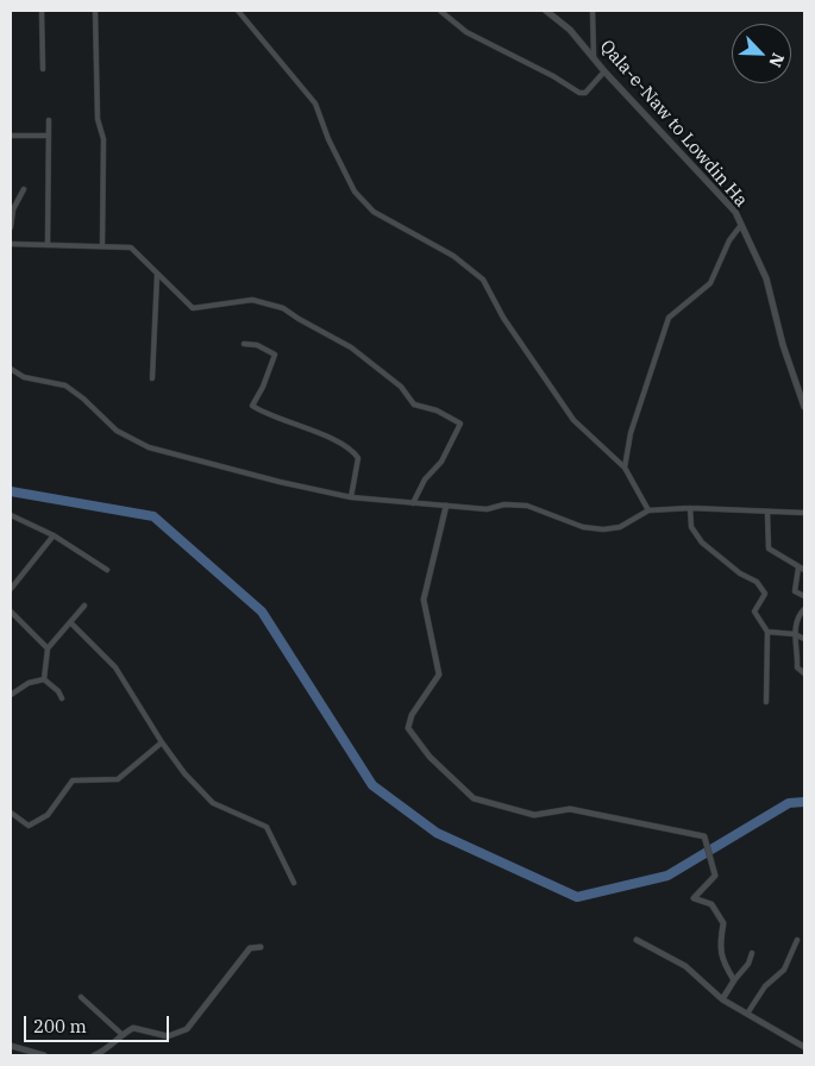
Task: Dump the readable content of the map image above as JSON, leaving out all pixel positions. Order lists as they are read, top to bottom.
{
  "streets": {
    "main road": ["Qala-e-Naw to Lowdin Ha"]
  },
  "scale_bar": "200 m",
  "north": "bottom right"
}
